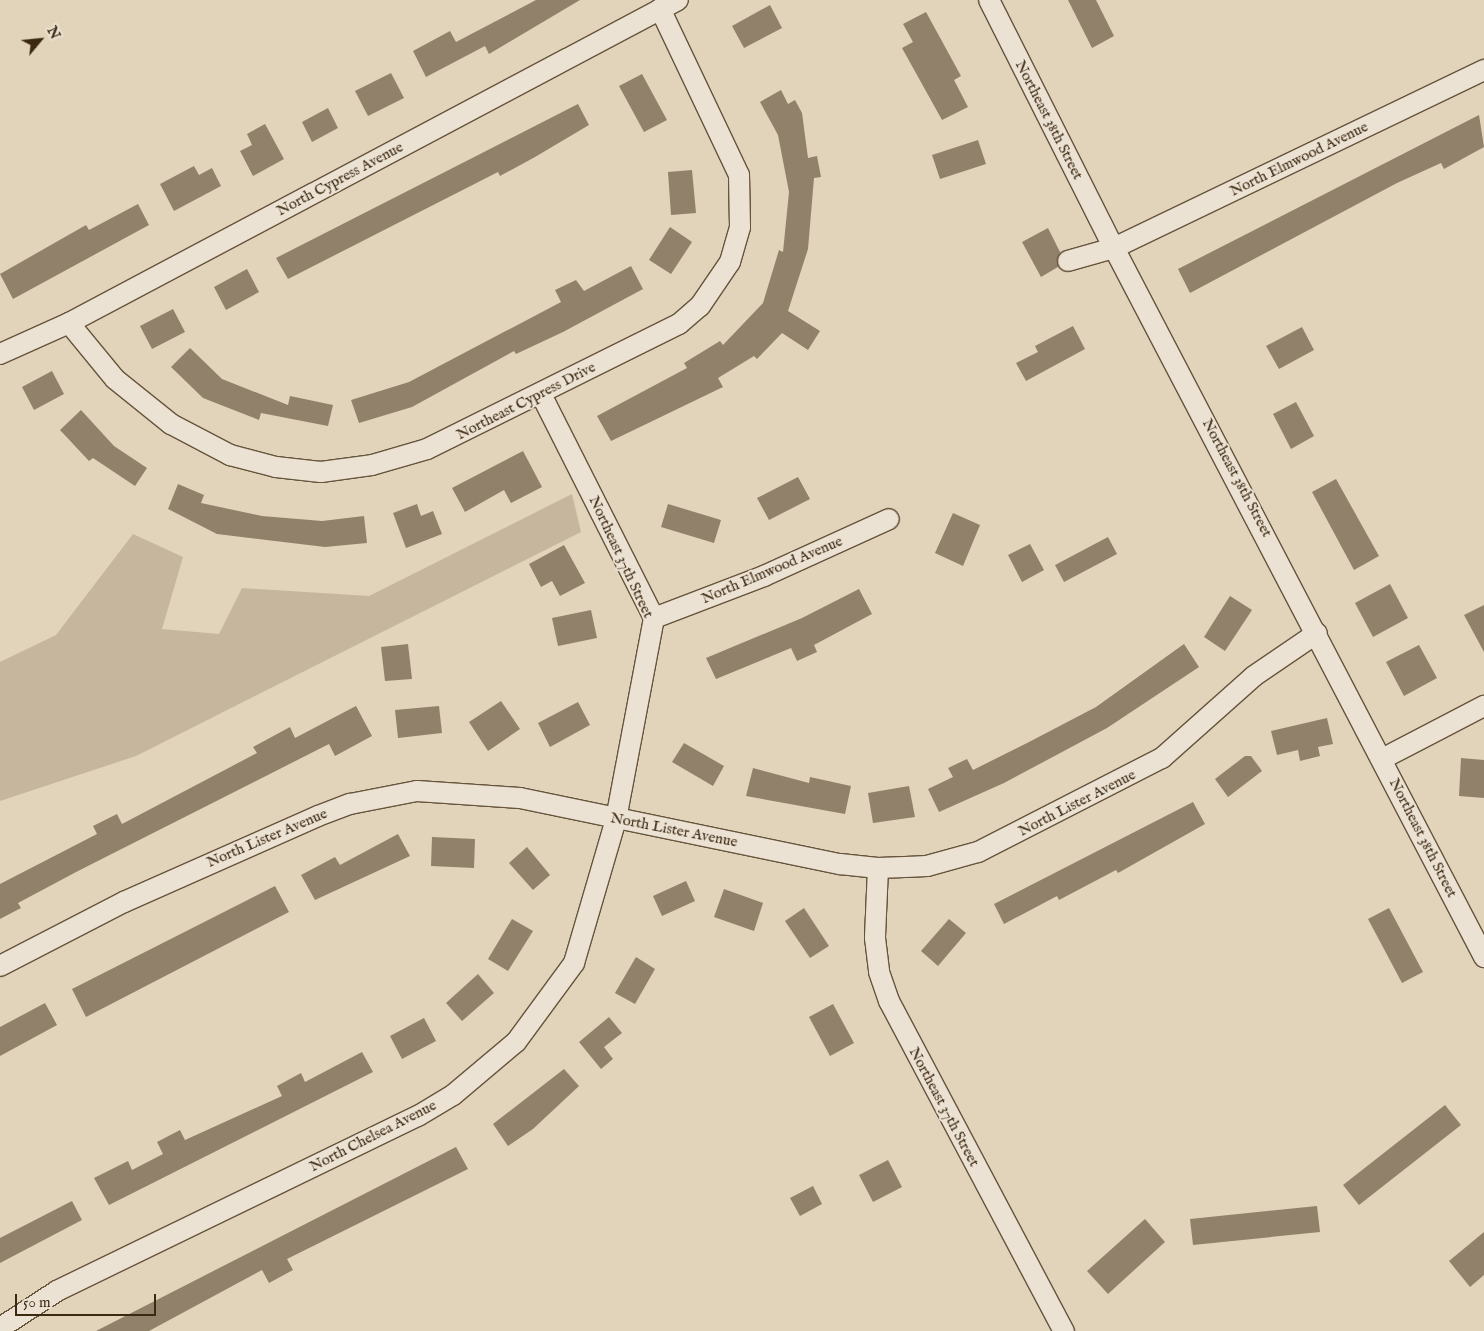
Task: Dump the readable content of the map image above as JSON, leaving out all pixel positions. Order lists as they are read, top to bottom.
{
  "streets": {
    "street": [
      "Northeast 38th Street",
      "North Elmwood Avenue",
      "North Cypress Avenue",
      "Northeast Cypress Drive",
      "Northeast 37th Street",
      "North Lister Avenue",
      "North Chelsea Avenue"
    ]
  },
  "crossings": [
    ["Northeast 38th Street", "North Elmwood Avenue"],
    ["Northeast 38th Street", "North Lister Avenue"],
    ["North Elmwood Avenue", "Northeast 37th Street"],
    ["North Cypress Avenue", "Northeast Cypress Drive"],
    ["Northeast Cypress Drive", "Northeast 37th Street"],
    ["Northeast 37th Street", "North Lister Avenue"],
    ["Northeast 37th Street", "North Chelsea Avenue"],
    ["North Lister Avenue", "North Chelsea Avenue"]
  ],
  "scale_bar": "50 m",
  "north": "top right"
}
